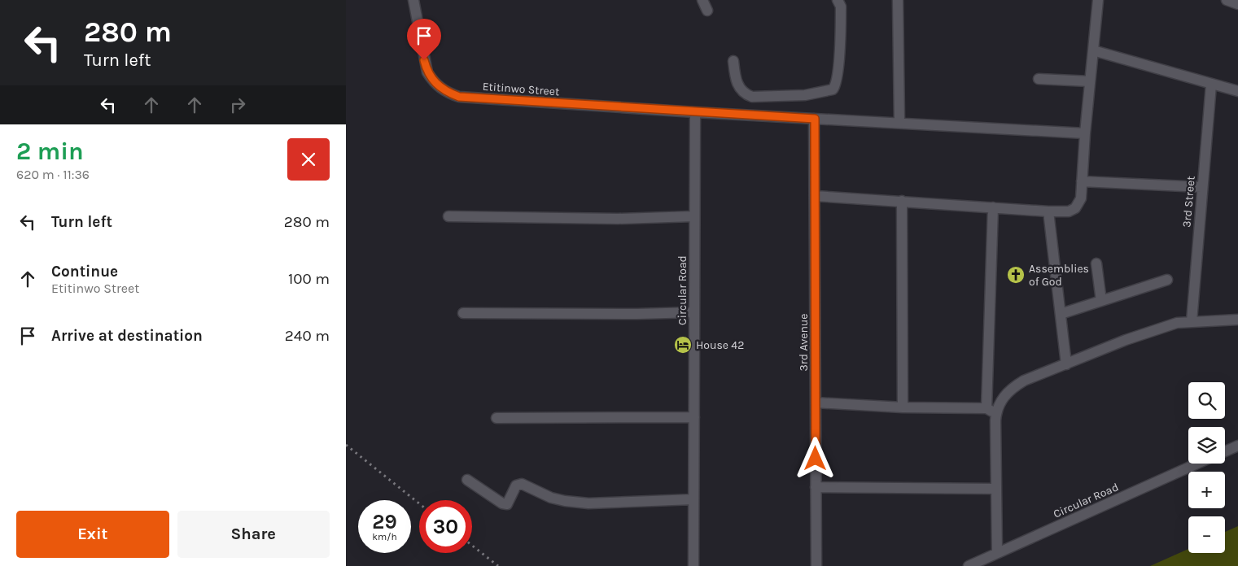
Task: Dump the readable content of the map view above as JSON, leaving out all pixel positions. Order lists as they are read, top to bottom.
{
  "streets": {
    "street": [
      "Etitinwo Street",
      "3rd Street",
      "Circular Road",
      "3rd Avenue"
    ]
  },
  "crossings": [
    ["Etitinwo Street", "Circular Road"],
    ["Etitinwo Street", "3rd Avenue"]
  ],
  "places": {
    "church": ["Assemblies of God"],
    "hotel": ["House 42"]
  },
  "page": {
    "turn": ["280 m", "Turn left"],
    "heading": ["2 min", "620 m · 11:36"],
    "list": [
      {
        "name": "Turn left",
        "value": "280 m"
      },
      {
        "name": "Continue",
        "note": "Etitinwo Street",
        "value": "100 m"
      },
      {
        "name": "Arrive at destination",
        "value": "240 m"
      }
    ],
    "map_buttons": ["+", "−"],
    "speed": "29 km/h",
    "limit": "30",
    "buttons": ["Exit", "Share"]
  }
}
